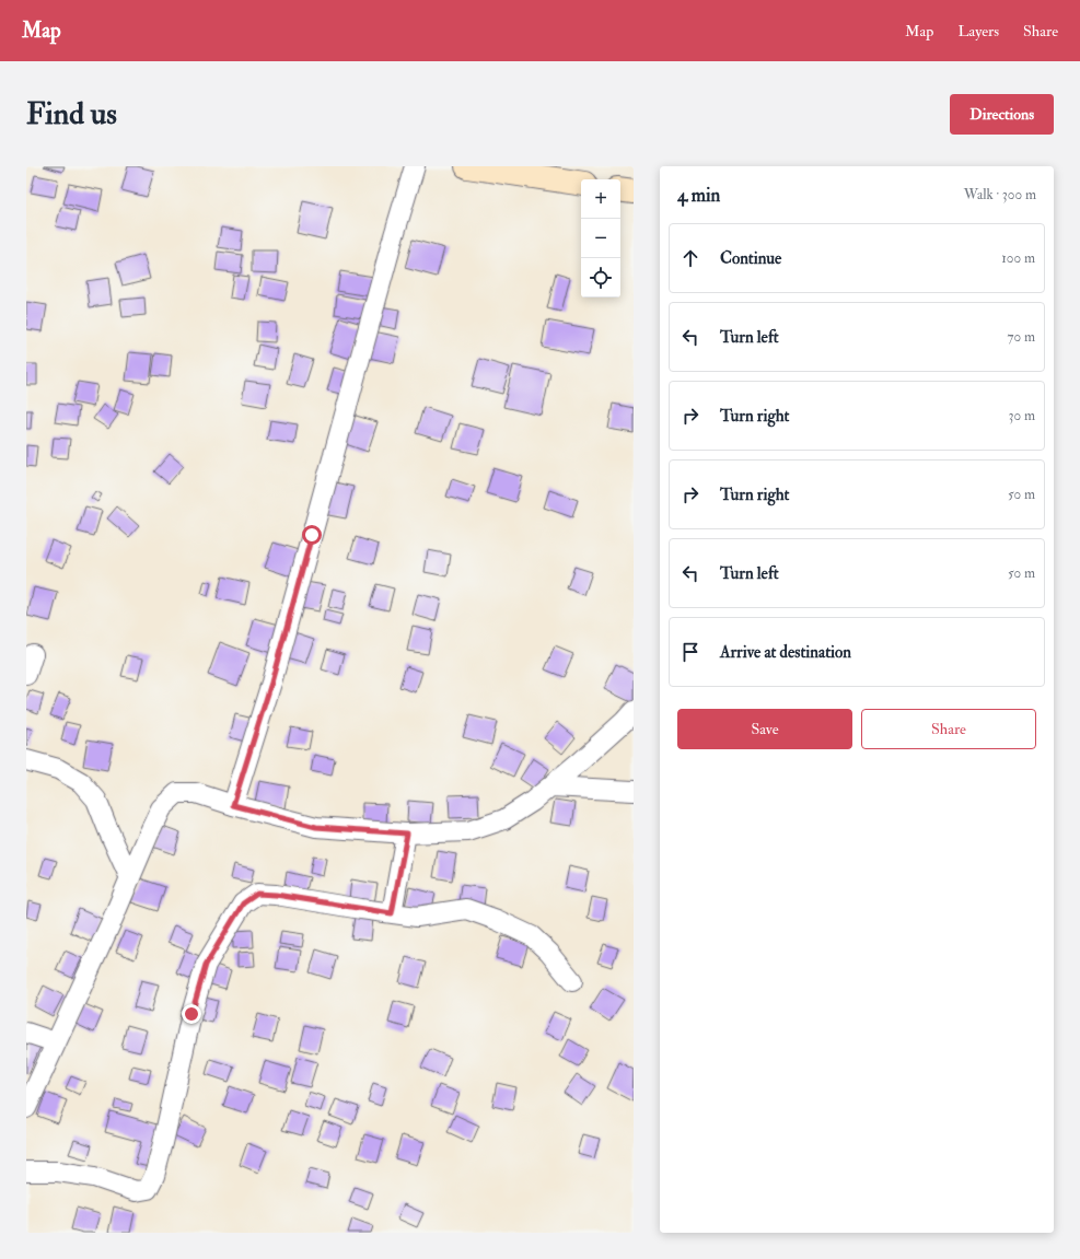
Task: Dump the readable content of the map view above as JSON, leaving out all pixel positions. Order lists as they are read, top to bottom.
{
  "page": {
    "header": "Map",
    "nav": ["Map", "Layers", "Share"],
    "buttons": [
      "Directions",
      ["Save", "Share"]
    ],
    "title": "Find us",
    "heading": ["4 min", "Walk · 300 m"],
    "map_buttons": ["+", "−"],
    "list": [
      ["Continue", "100 m"],
      ["Turn left", "70 m"],
      ["Turn right", "30 m"],
      ["Turn right", "50 m"],
      ["Turn left", "50 m"],
      "Arrive at destination"
    ]
  }
}
